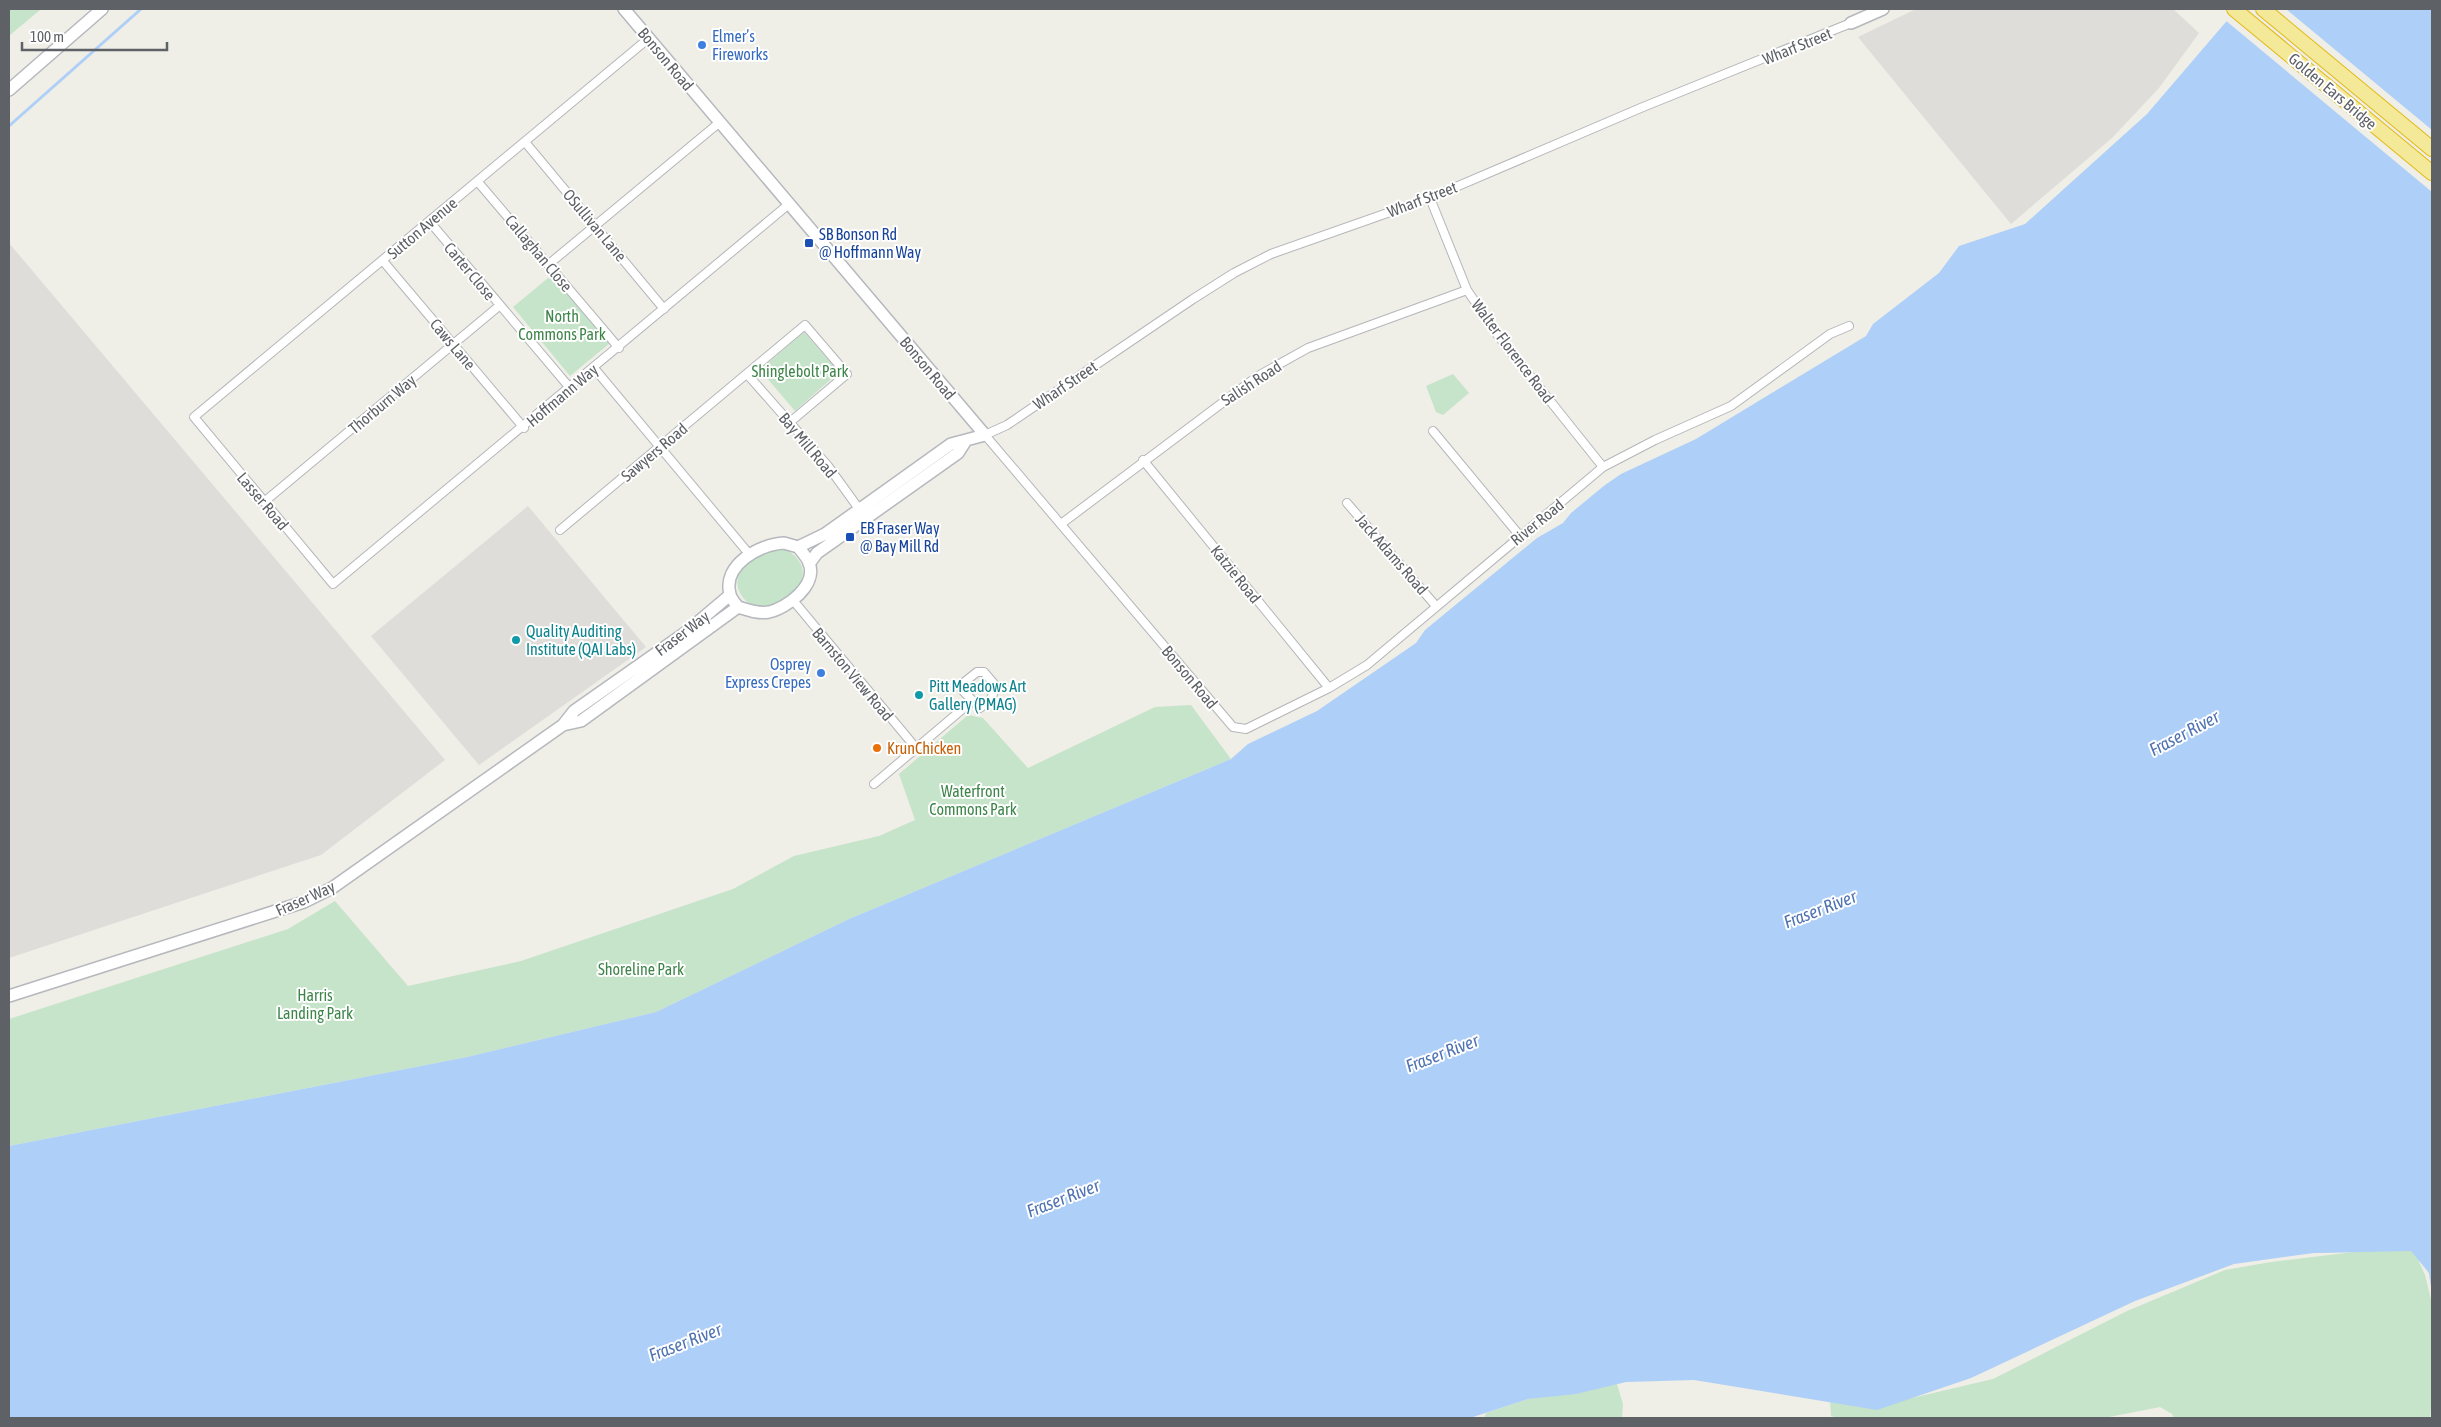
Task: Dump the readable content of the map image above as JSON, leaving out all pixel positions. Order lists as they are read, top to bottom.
{
  "streets": {
    "highway": ["Golden Ears Bridge"],
    "street": [
      "Wharf Street",
      "Bonson Road",
      "OSullivan Lane",
      "Sutton Avenue",
      "Callaghan Close",
      "Carter Close",
      "Caws Lane",
      "Walter Florence Road",
      "Salish Road",
      "Hoffmann Way",
      "Thorburn Way",
      "Bay Mill Road",
      "Sawyers Road",
      "Lasser Road",
      "River Road",
      "Jack Adams Road",
      "Katzie Road",
      "Fraser Way",
      "Barnston View Road"
    ]
  },
  "crossings": [
    ["Wharf Street", "Bonson Road"],
    ["Wharf Street", "Walter Florence Road"],
    ["Bonson Road", "Sutton Avenue"],
    ["Bonson Road", "Salish Road"],
    ["Bonson Road", "Hoffmann Way"],
    ["Bonson Road", "River Road"],
    ["OSullivan Lane", "Sutton Avenue"],
    ["OSullivan Lane", "Hoffmann Way"],
    ["Sutton Avenue", "Callaghan Close"],
    ["Sutton Avenue", "Carter Close"],
    ["Sutton Avenue", "Caws Lane"],
    ["Sutton Avenue", "Lasser Road"],
    ["Callaghan Close", "Hoffmann Way"],
    ["Carter Close", "Hoffmann Way"],
    ["Carter Close", "Thorburn Way"],
    ["Caws Lane", "Hoffmann Way"],
    ["Caws Lane", "Thorburn Way"],
    ["Walter Florence Road", "Salish Road"],
    ["Walter Florence Road", "River Road"],
    ["Salish Road", "Katzie Road"],
    ["Hoffmann Way", "Lasser Road"],
    ["Thorburn Way", "Lasser Road"],
    ["Bay Mill Road", "Sawyers Road"],
    ["River Road", "Jack Adams Road"],
    ["River Road", "Katzie Road"],
    ["Fraser Way", "Barnston View Road"]
  ],
  "water": ["Fraser River"],
  "parks": [
    "North Commons Park",
    "Shinglebolt Park",
    "Waterfront Commons Park",
    "Shoreline Park",
    "Harris Landing Park"
  ],
  "places": {
    "other": [
      "Elmer’s Fireworks",
      "Quality Auditing Institute (QAI Labs)",
      "Osprey Express Crepes",
      "Pitt Meadows Art Gallery (PMAG)",
      "KrunChicken"
    ],
    "transit": ["SB Bonson Rd @ Hoffmann Way", "EB Fraser Way @ Bay Mill Rd"]
  },
  "scale_bar": "100 m"
}
